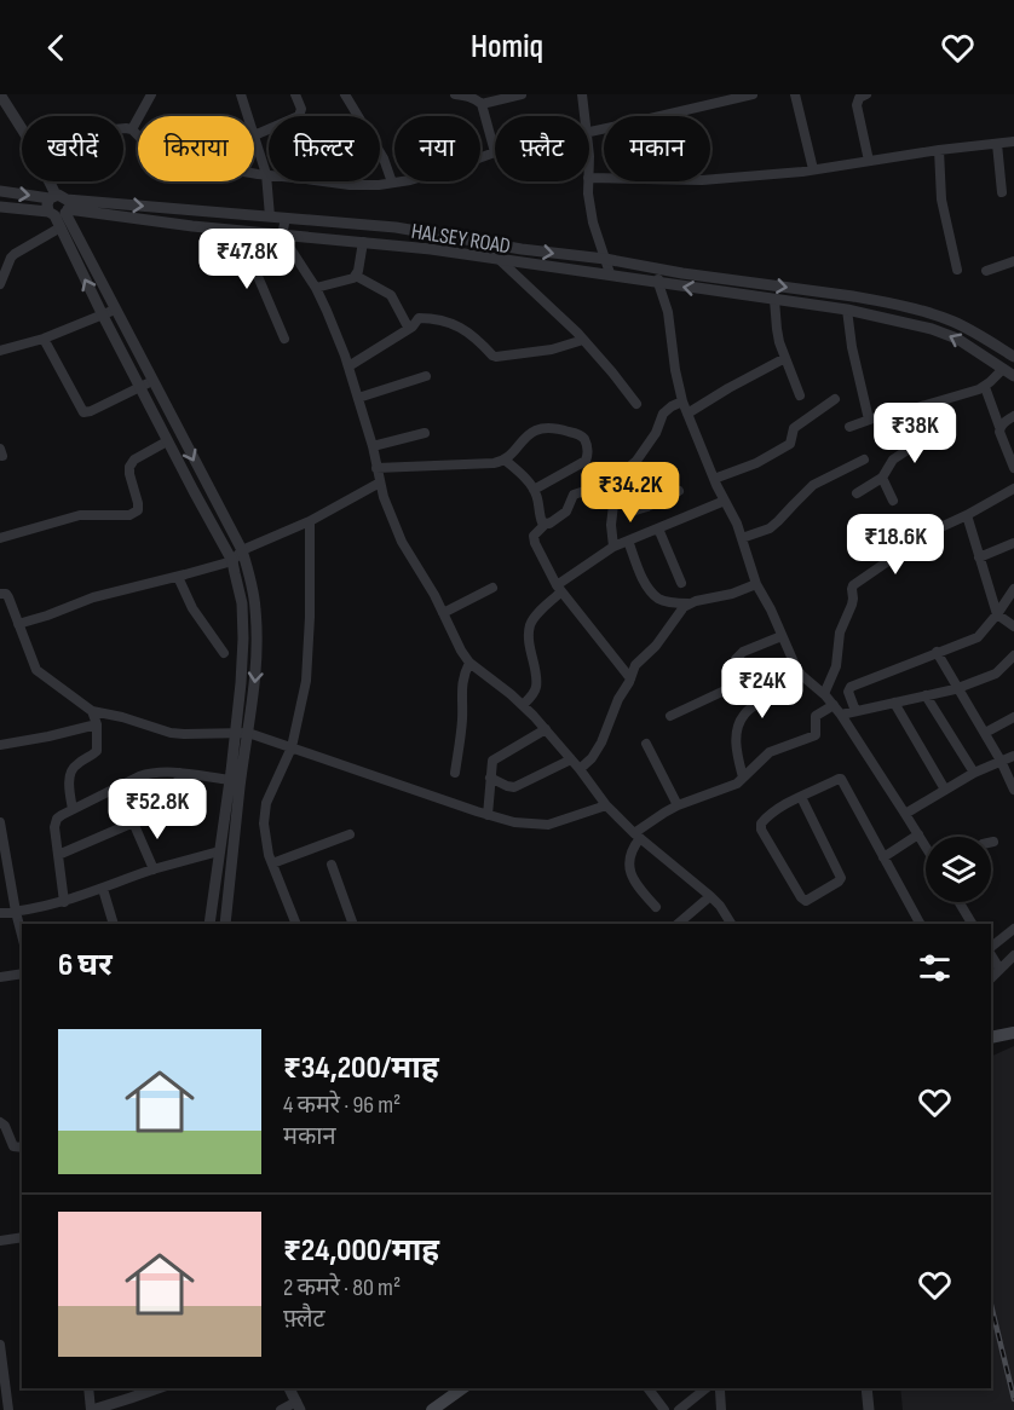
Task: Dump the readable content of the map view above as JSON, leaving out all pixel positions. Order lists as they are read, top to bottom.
{
  "streets": {
    "street": ["HALSEY ROAD"]
  },
  "page": {
    "header": "Homiq",
    "chip": [
      "खरीदें",
      "किराया",
      "फ़िल्टर",
      "नया",
      "फ़्लैट",
      "मकान"
    ],
    "price": [
      "₹47.8K",
      "₹38K",
      "₹34.2K",
      "₹18.6K",
      "₹24K",
      "₹52.8K"
    ],
    "heading": "6 घर",
    "list": [
      {
        "name": "₹34,200/माह",
        "note": "4 कमरे · 96 m² · मकान"
      },
      {
        "name": "₹24,000/माह",
        "note": "2 कमरे · 80 m² · फ़्लैट"
      }
    ]
  }
}
